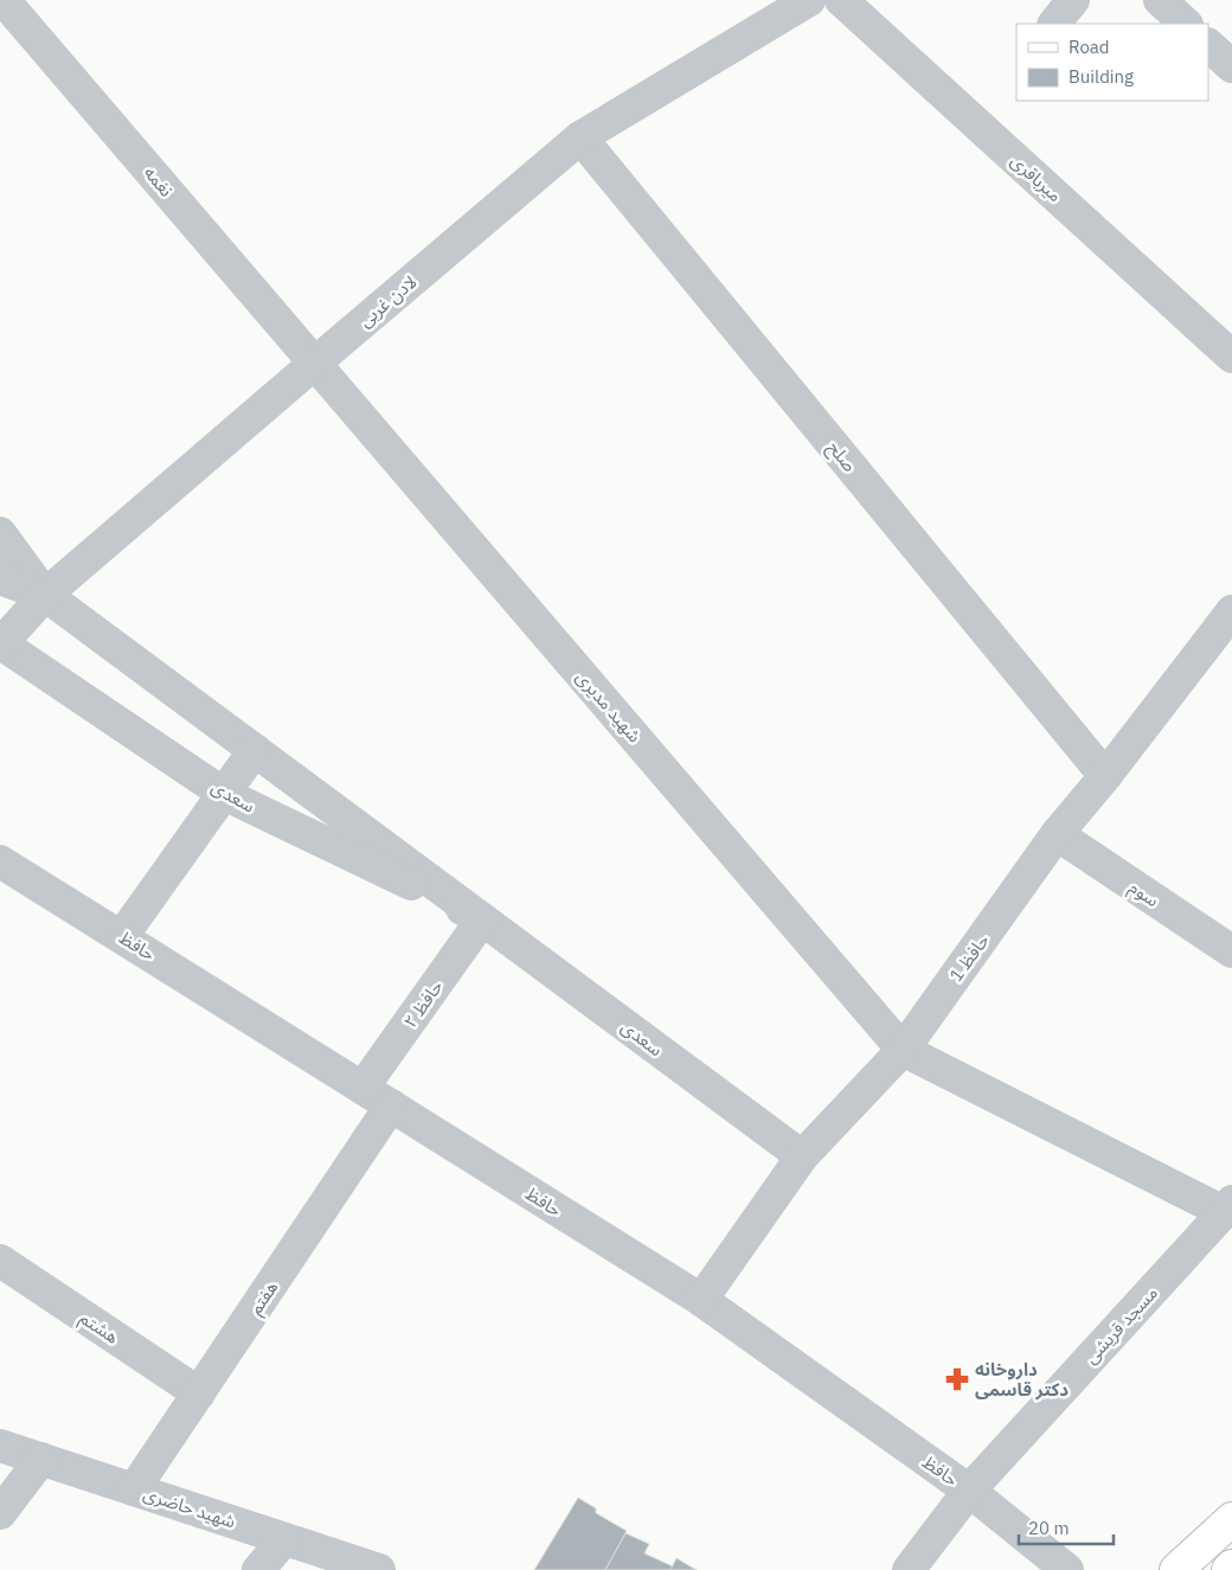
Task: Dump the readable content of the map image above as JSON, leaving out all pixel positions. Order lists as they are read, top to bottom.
{
  "streets": {
    "street": [
      "میرباقری",
      "نغمه",
      "لادن غربی",
      "صلح",
      "شهید مدیری",
      "سعدی",
      "سوم",
      "حافظ",
      "حافظ 1",
      "حافظ ۲",
      "هفتم",
      "مسجد قریشی",
      "هشتم",
      "شهید حاضری"
    ]
  },
  "crossings": [
    ["نغمه", "لادن غربی"],
    ["نغمه", "شهید مدیری"],
    ["لادن غربی", "صلح"],
    ["لادن غربی", "شهید مدیری"],
    ["لادن غربی", "سعدی"],
    ["صلح", "حافظ 1"],
    ["شهید مدیری", "حافظ 1"],
    ["شهید مدیری", "مسجد قریشی"],
    ["سعدی", "حافظ 1"],
    ["سعدی", "حافظ ۲"],
    ["سوم", "حافظ 1"],
    ["حافظ", "حافظ 1"],
    ["حافظ", "حافظ ۲"],
    ["حافظ", "هفتم"],
    ["حافظ", "مسجد قریشی"],
    ["حافظ 1", "مسجد قریشی"],
    ["هفتم", "هشتم"],
    ["هفتم", "شهید حاضری"]
  ],
  "places": {
    "pharmacy": ["داروخانه دکتر قاسمی"]
  },
  "legend": ["Road", "Building"],
  "scale_bar": "20 m"
}
